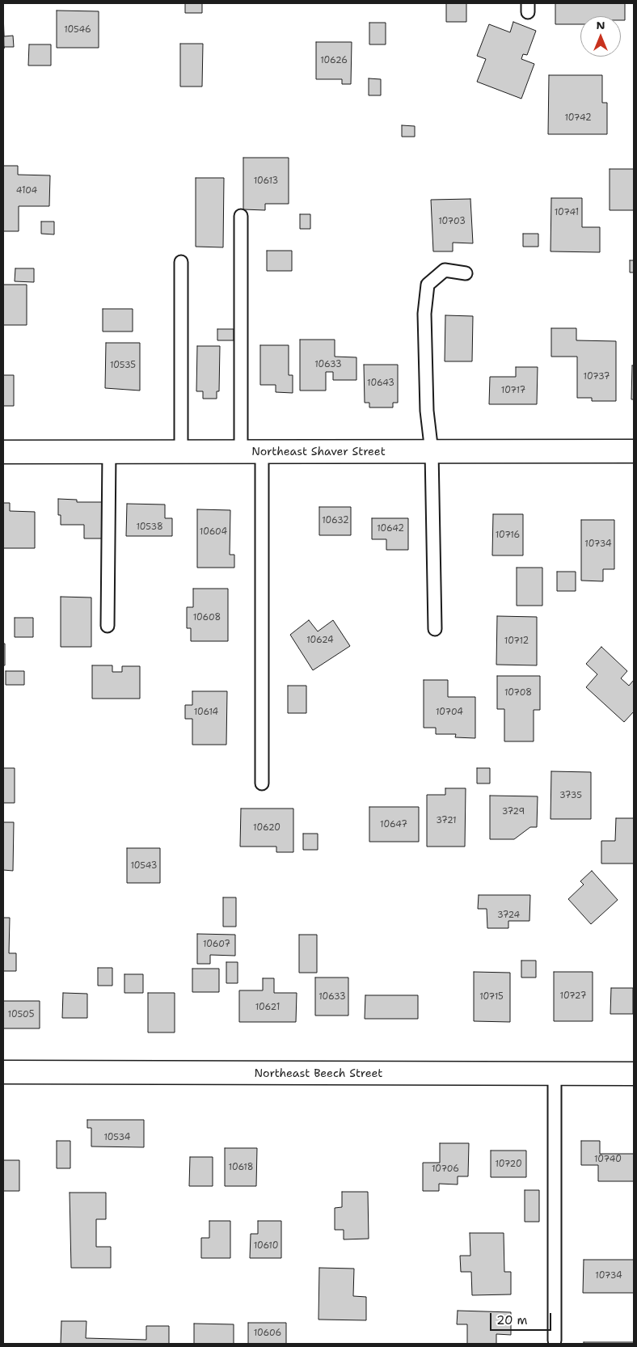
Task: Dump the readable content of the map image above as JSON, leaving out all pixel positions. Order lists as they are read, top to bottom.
{
  "streets": {
    "street": ["Northeast Shaver Street", "Northeast Beech Street"]
  },
  "house_numbers": [
    "10546",
    "10626",
    "10742",
    "10613",
    "4104",
    "10741",
    "10703",
    "10633",
    "10535",
    "10737",
    "10643",
    "10717",
    "10632",
    "10538",
    "10642",
    "10604",
    "10716",
    "10734",
    "10608",
    "10624",
    "10712",
    "10708",
    "10614",
    "10704",
    "3735",
    "3729",
    "3721",
    "10647",
    "10620",
    "10543",
    "3724",
    "10607",
    "10727",
    "10633",
    "10715",
    "10621",
    "10505",
    "10534",
    "10740",
    "10720",
    "10618",
    "10706",
    "10610",
    "10734",
    "10606"
  ],
  "scale_bar": "20 m",
  "north": "top"
}
